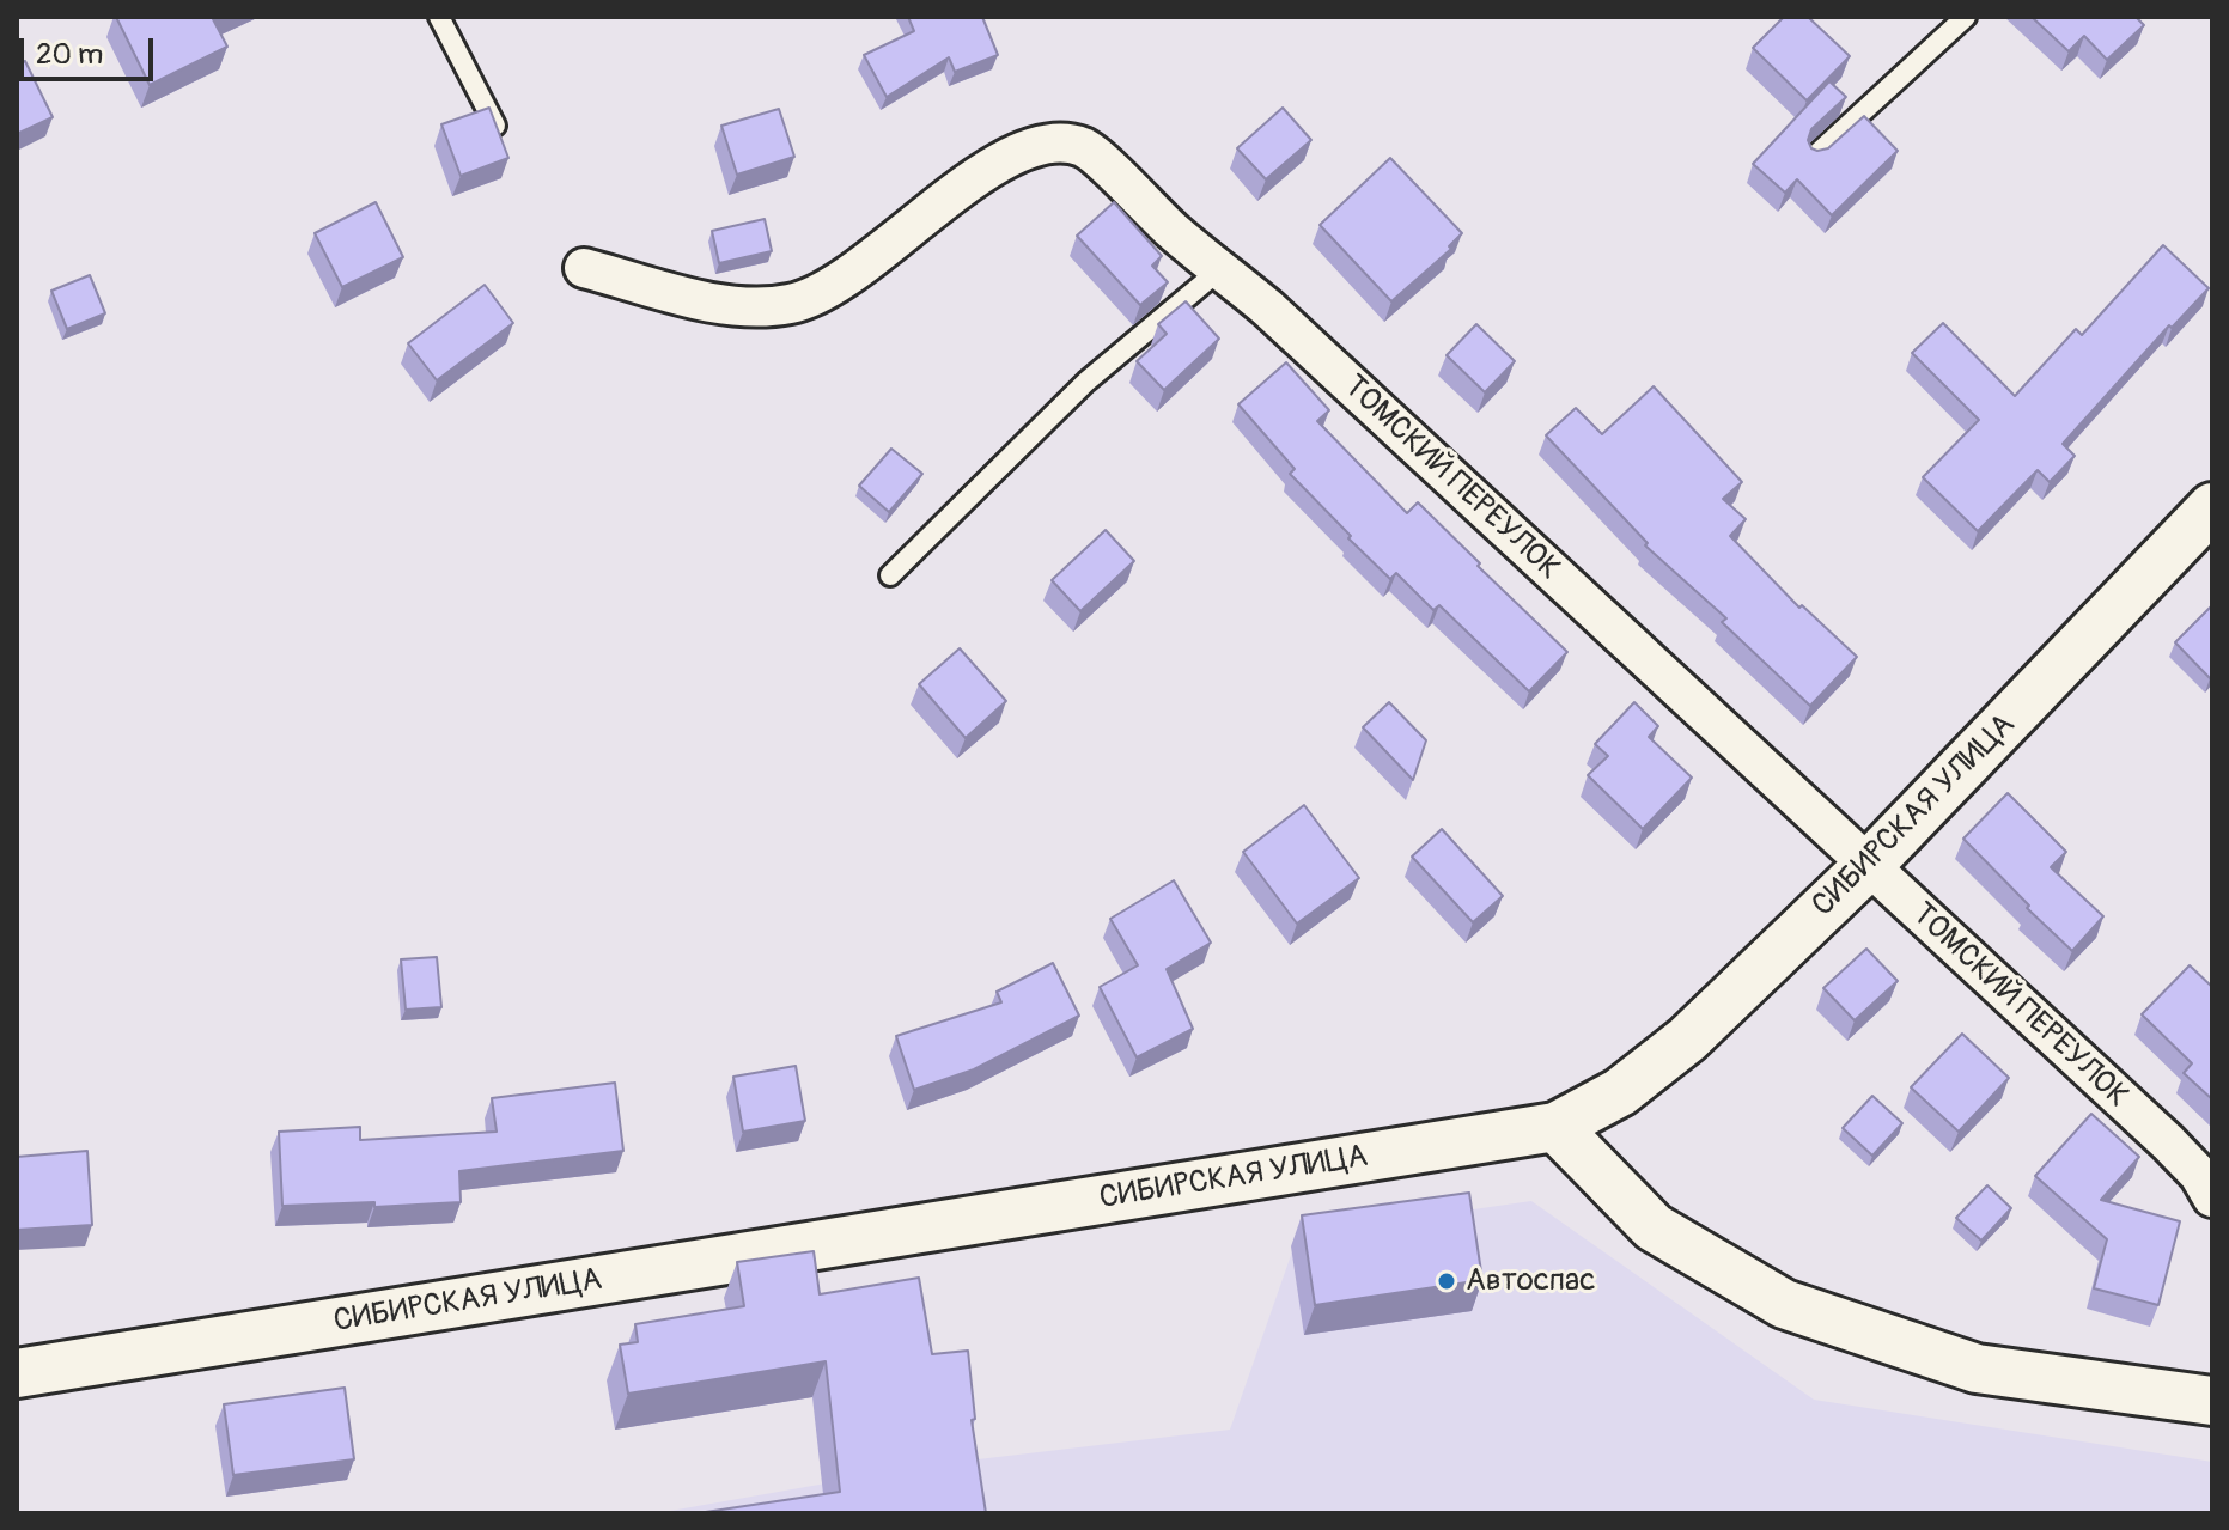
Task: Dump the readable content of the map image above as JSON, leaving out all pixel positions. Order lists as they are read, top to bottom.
{
  "streets": {
    "street": ["ТОМСКИЙ ПЕРЕУЛОК", "СИБИРСКАЯ УЛИЦА"]
  },
  "crossings": [
    ["ТОМСКИЙ ПЕРЕУЛОК", "СИБИРСКАЯ УЛИЦА"]
  ],
  "places": ["Автоспас"],
  "scale_bar": "20 m"
}
